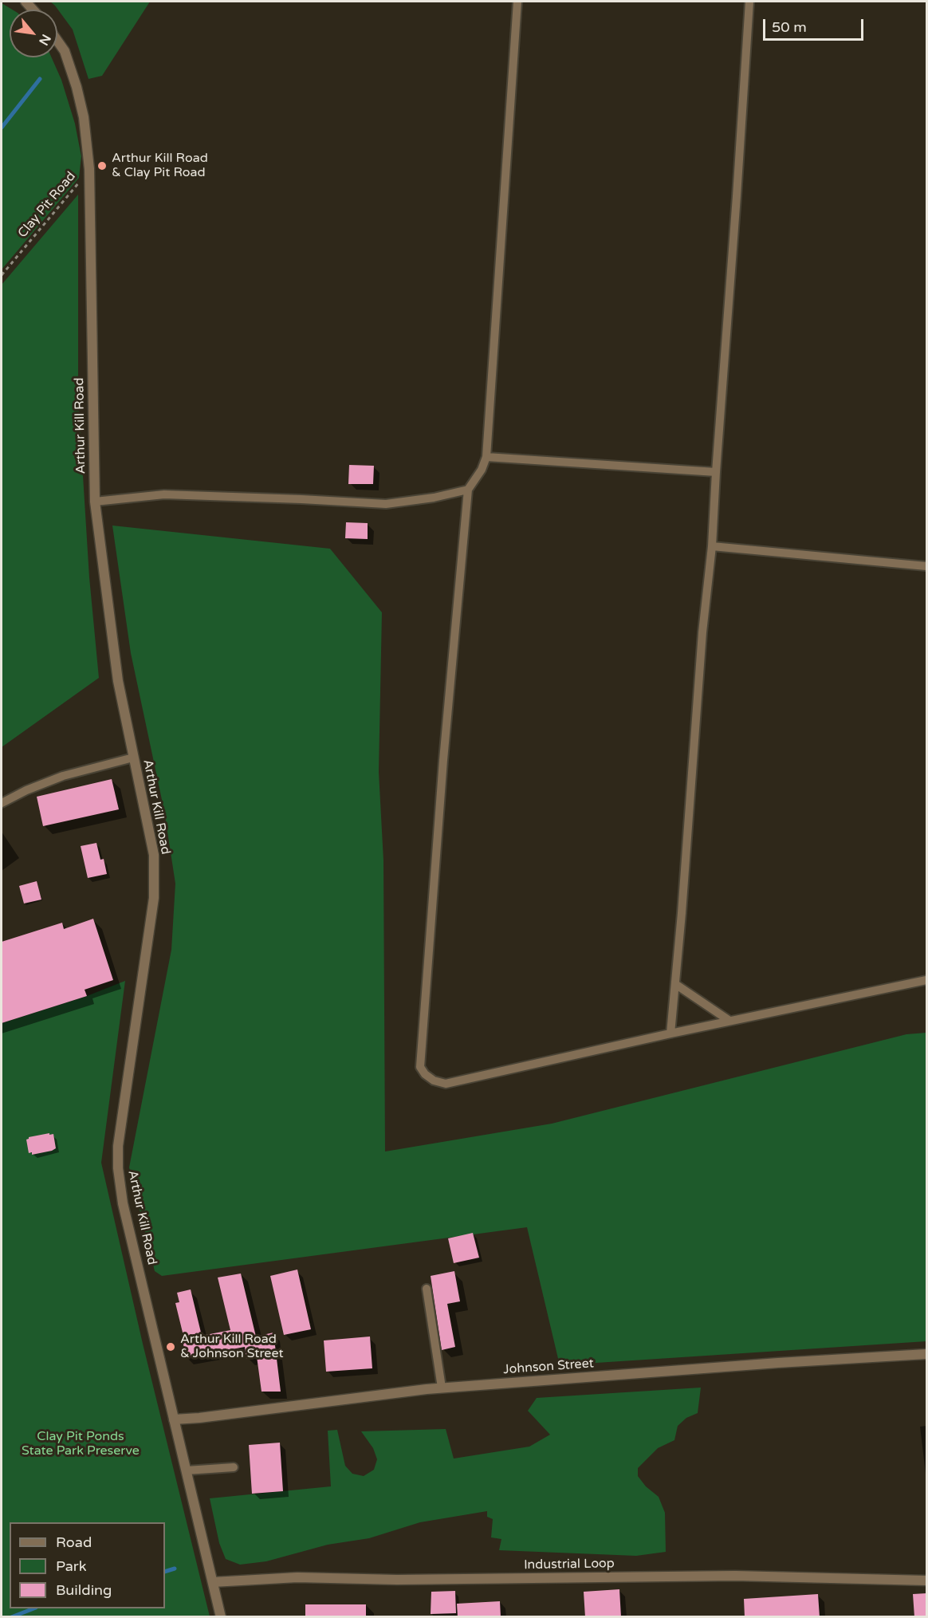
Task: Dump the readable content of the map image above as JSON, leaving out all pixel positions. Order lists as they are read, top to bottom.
{
  "streets": {
    "street": ["Arthur Kill Road", "Johnson Street", "Industrial Loop"],
    "path": ["Clay Pit Road"]
  },
  "crossings": [
    ["Clay Pit Road", "Arthur Kill Road"],
    ["Arthur Kill Road", "Johnson Street"],
    ["Arthur Kill Road", "Industrial Loop"]
  ],
  "parks": ["Clay Pit Ponds State Park Preserve"],
  "places": ["Arthur Kill Road & Clay Pit Road", "Arthur Kill Road & Johnson Street"],
  "legend": ["Road", "Park", "Building"],
  "scale_bar": "50 m",
  "north": "bottom right"
}
